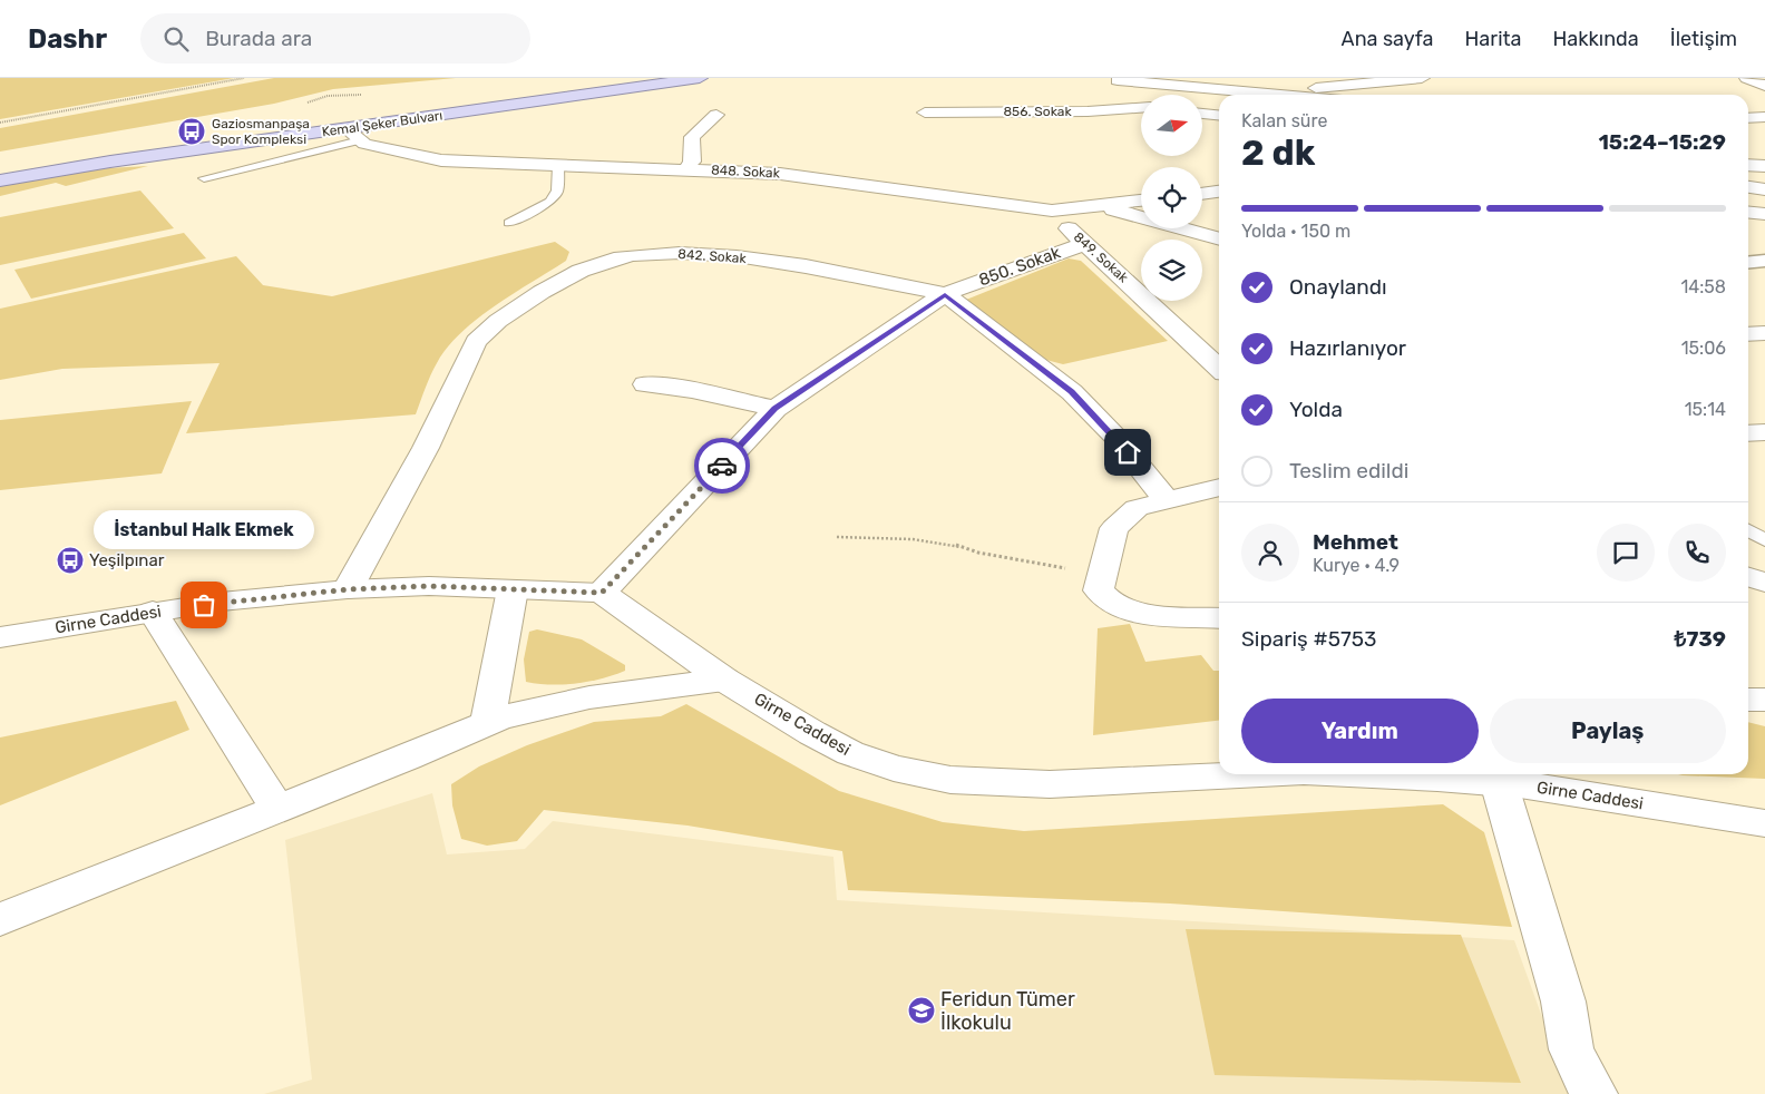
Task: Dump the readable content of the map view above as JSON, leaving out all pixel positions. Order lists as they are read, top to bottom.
{
  "streets": {
    "main road": ["Kemal Şeker Bulvarı"],
    "street": [
      "856. Sokak",
      "848. Sokak",
      "842. Sokak",
      "849. Sokak",
      "850. Sokak",
      "Girne Caddesi"
    ]
  },
  "crossings": [
    ["Kemal Şeker Bulvarı", "848. Sokak"],
    ["848. Sokak", "849. Sokak"],
    ["842. Sokak", "850. Sokak"],
    ["842. Sokak", "Girne Caddesi"],
    ["849. Sokak", "850. Sokak"],
    ["850. Sokak", "Girne Caddesi"]
  ],
  "places": {
    "bus stop": ["Gaziosmanpaşa Spor Kompleksi", "Yeşilpınar"],
    "other": ["İstanbul Halk Ekmek"],
    "school or university": ["Feridun Tümer İlkokulu"]
  },
  "north": "right",
  "page": {
    "header": "Dashr",
    "search": "Burada ara",
    "nav": [
      "Ana sayfa",
      "Harita",
      "Hakkında",
      "İletişim"
    ],
    "heading": ["2 dk", "Kalan süre", "15:24–15:29"],
    "panel": [
      "Mehmet",
      "Kurye · 4.9",
      "Sipariş #5753",
      "₺739"
    ],
    "bar": "Yolda · 150 m",
    "list": [
      ["Onaylandı", "14:58"],
      ["Hazırlanıyor", "15:06"],
      ["Yolda", "15:14"],
      "Teslim edildi"
    ],
    "bubble": "İstanbul Halk Ekmek",
    "buttons": ["Yardım", "Paylaş"]
  }
}
